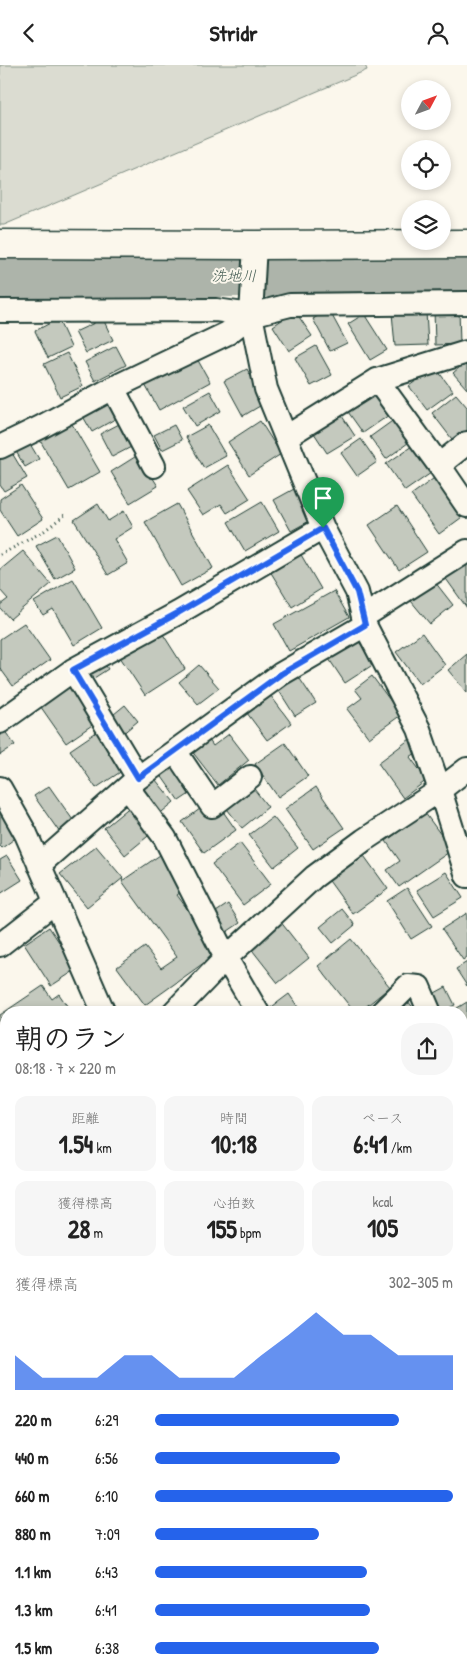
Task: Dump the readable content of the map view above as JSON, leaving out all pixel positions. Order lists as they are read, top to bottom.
{
  "water": ["洗地川"],
  "north": "top right",
  "page": {
    "header": "Stridr",
    "heading": ["朝のラン", "08:18 · 7 × 220 m"],
    "stats": [
      ["距離", "1.54 km"],
      ["時間", "10:18"],
      ["ペース", "6:41 /km"],
      ["獲得標高", "28 m"],
      ["心拍数", "155 bpm"],
      ["kcal", "105"]
    ],
    "chart": ["獲得標高", "302–305 m"],
    "list": [
      {
        "name": "220 m",
        "note": "6:29"
      },
      {
        "name": "440 m",
        "note": "6:56"
      },
      {
        "name": "660 m",
        "note": "6:10"
      },
      {
        "name": "880 m",
        "note": "7:09"
      },
      {
        "name": "1.1 km",
        "note": "6:43"
      },
      {
        "name": "1.3 km",
        "note": "6:41"
      },
      {
        "name": "1.5 km",
        "note": "6:38"
      }
    ]
  }
}
